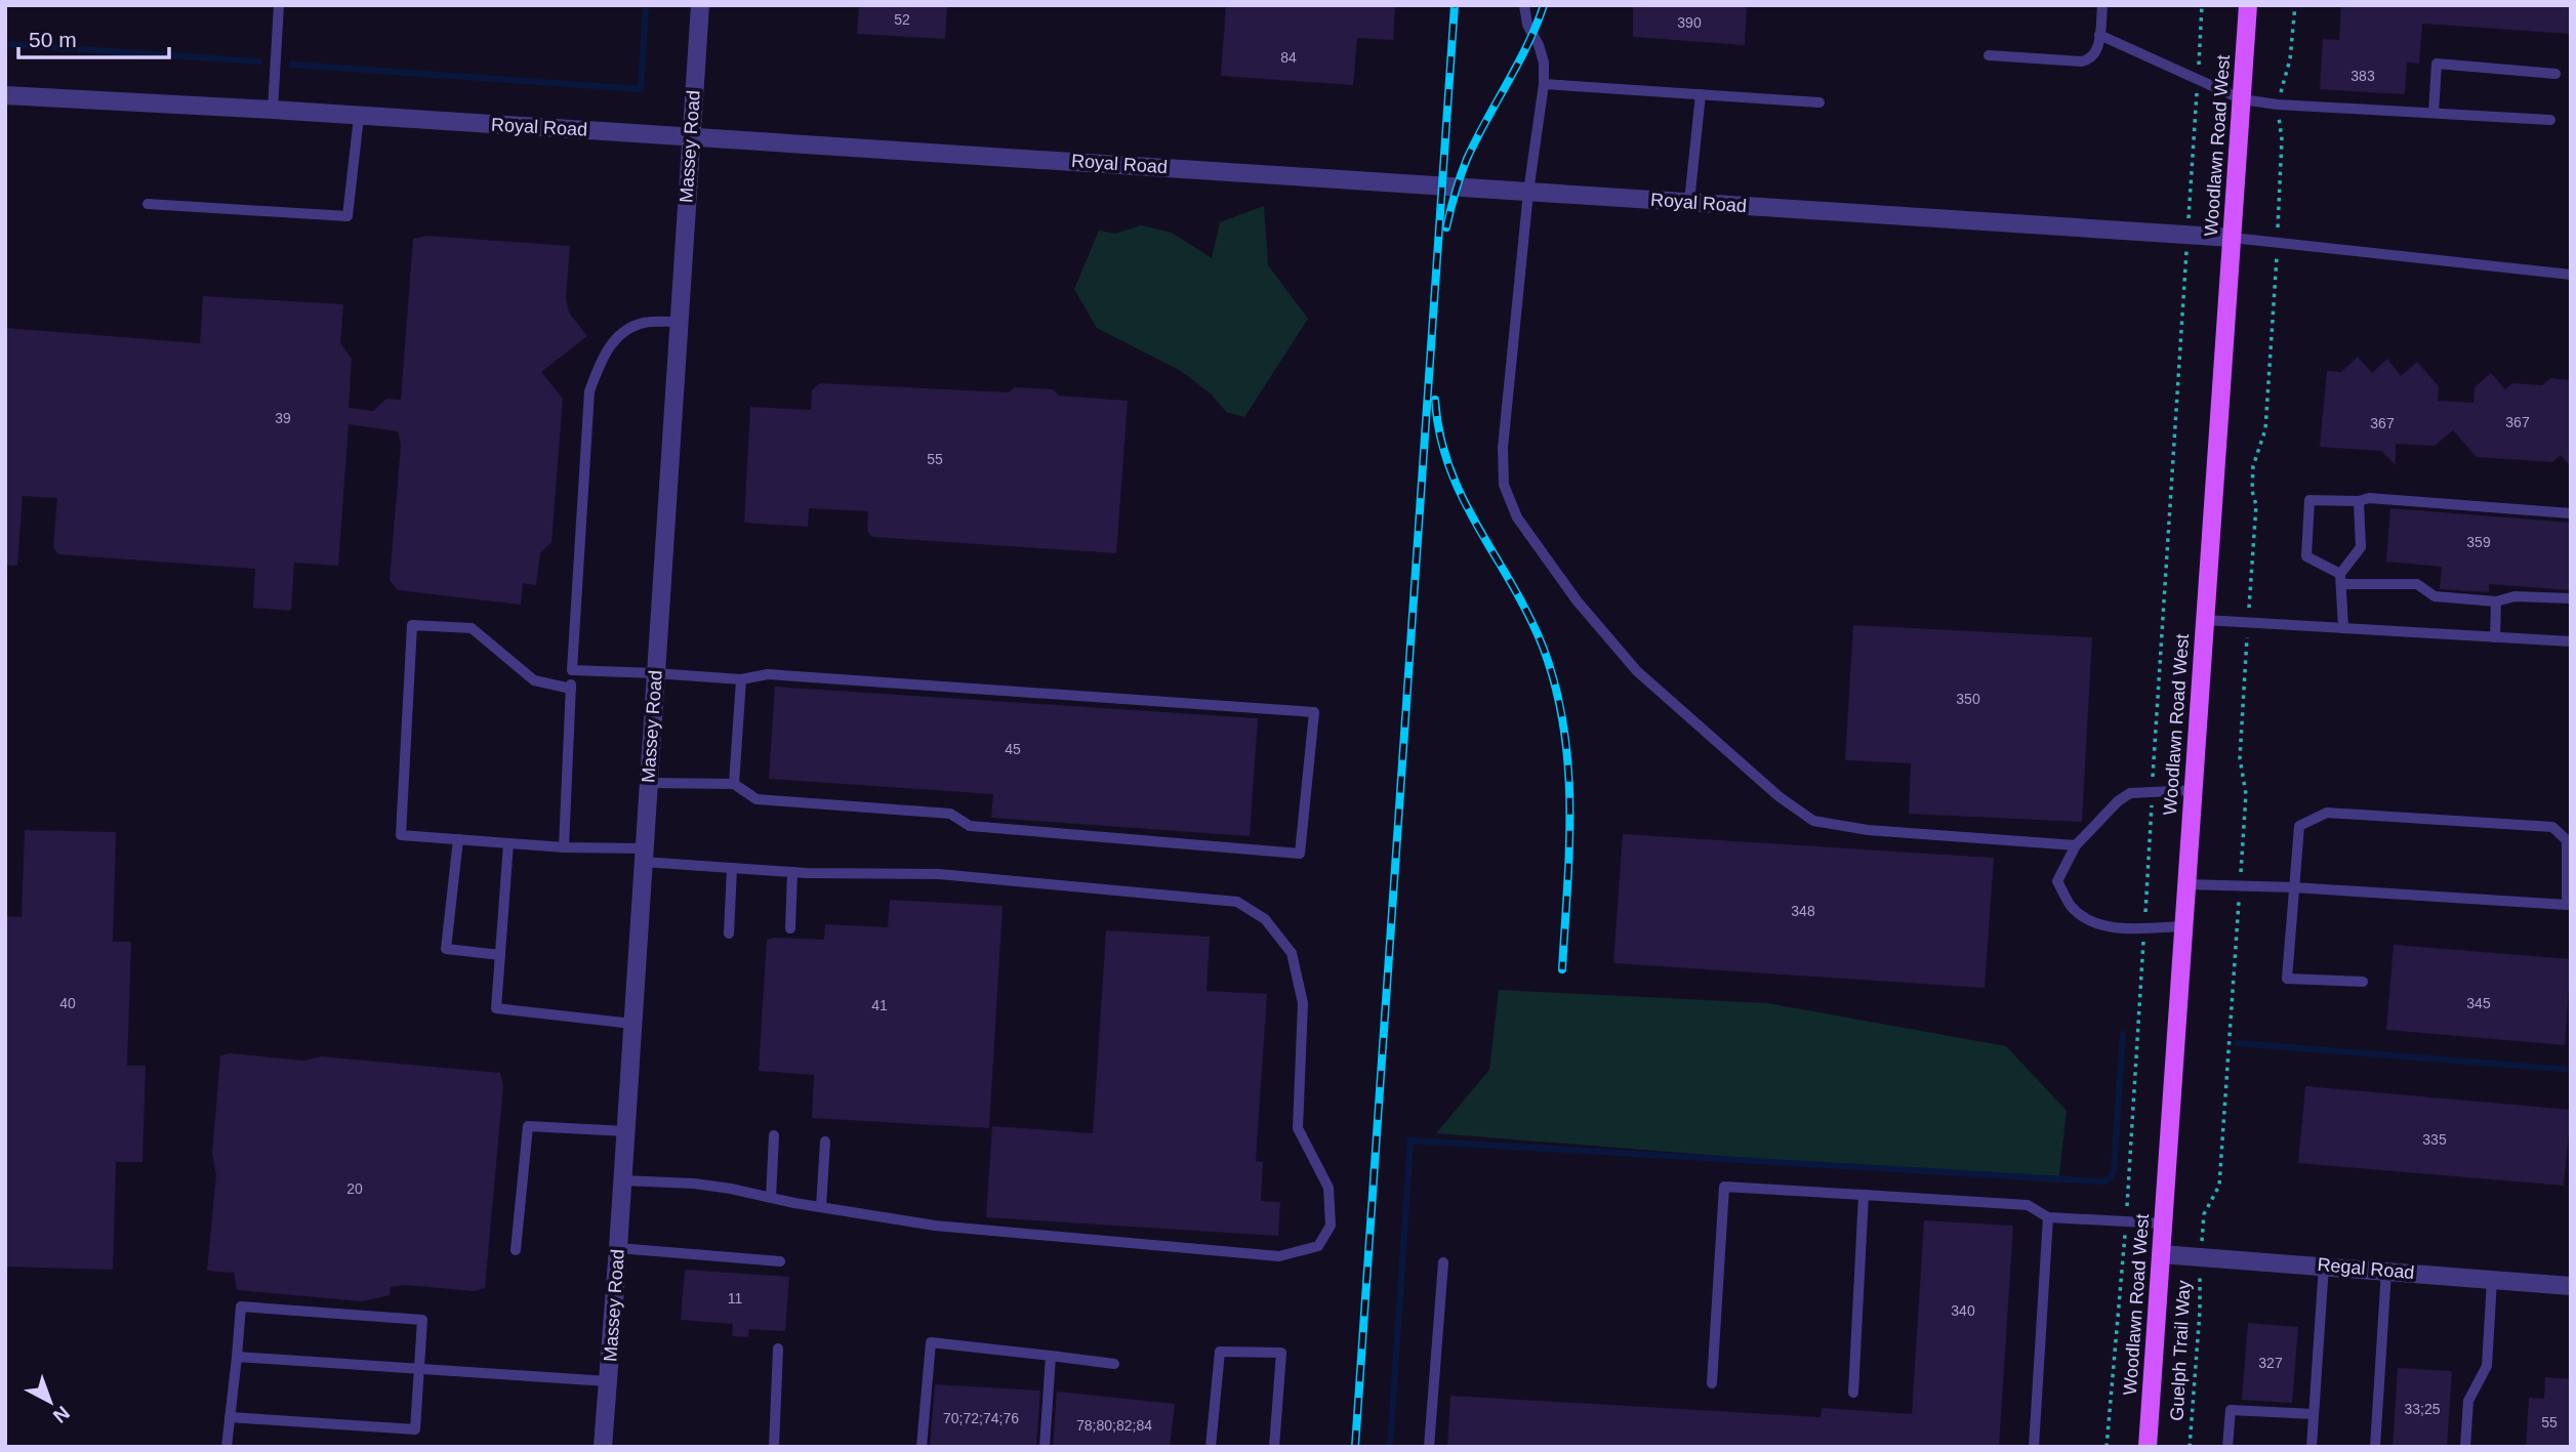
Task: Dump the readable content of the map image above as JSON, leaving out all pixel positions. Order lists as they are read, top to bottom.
{
  "streets": {
    "main road": ["Woodlawn Road West"],
    "street": ["Royal Road", "Massey Road", "Regal Road"],
    "path": ["Guelph Trail Way"]
  },
  "crossings": [
    ["Royal Road", "Woodlawn Road West"],
    ["Royal Road", "Massey Road"],
    ["Woodlawn Road West", "Regal Road"],
    ["Regal Road", "Guelph Trail Way"]
  ],
  "house_numbers": [
    "52",
    "390",
    "84",
    "383",
    "39",
    "367",
    "367",
    "55",
    "359",
    "350",
    "45",
    "348",
    "40",
    "345",
    "41",
    "335",
    "20",
    "11",
    "340",
    "327",
    "33;25",
    "70;72;74;76",
    "55",
    "78;80;82;84"
  ],
  "scale_bar": "50 m",
  "north": "bottom right"
}
